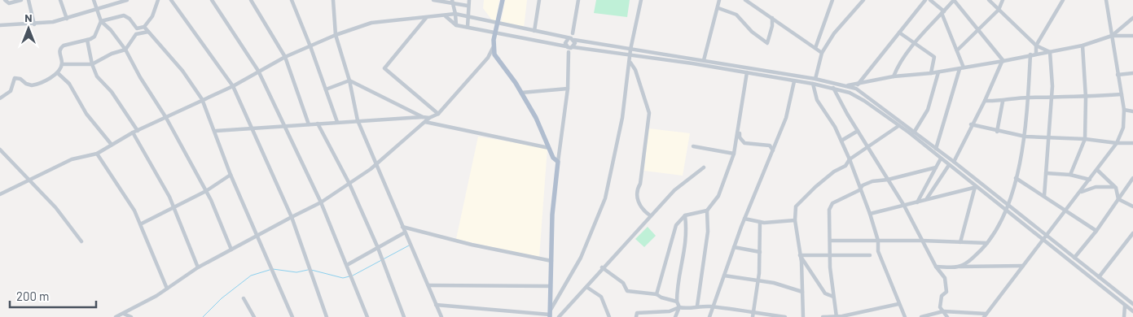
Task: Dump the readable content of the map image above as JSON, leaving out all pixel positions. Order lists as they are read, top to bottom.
{
  "scale_bar": "200 m",
  "north": "top"
}
